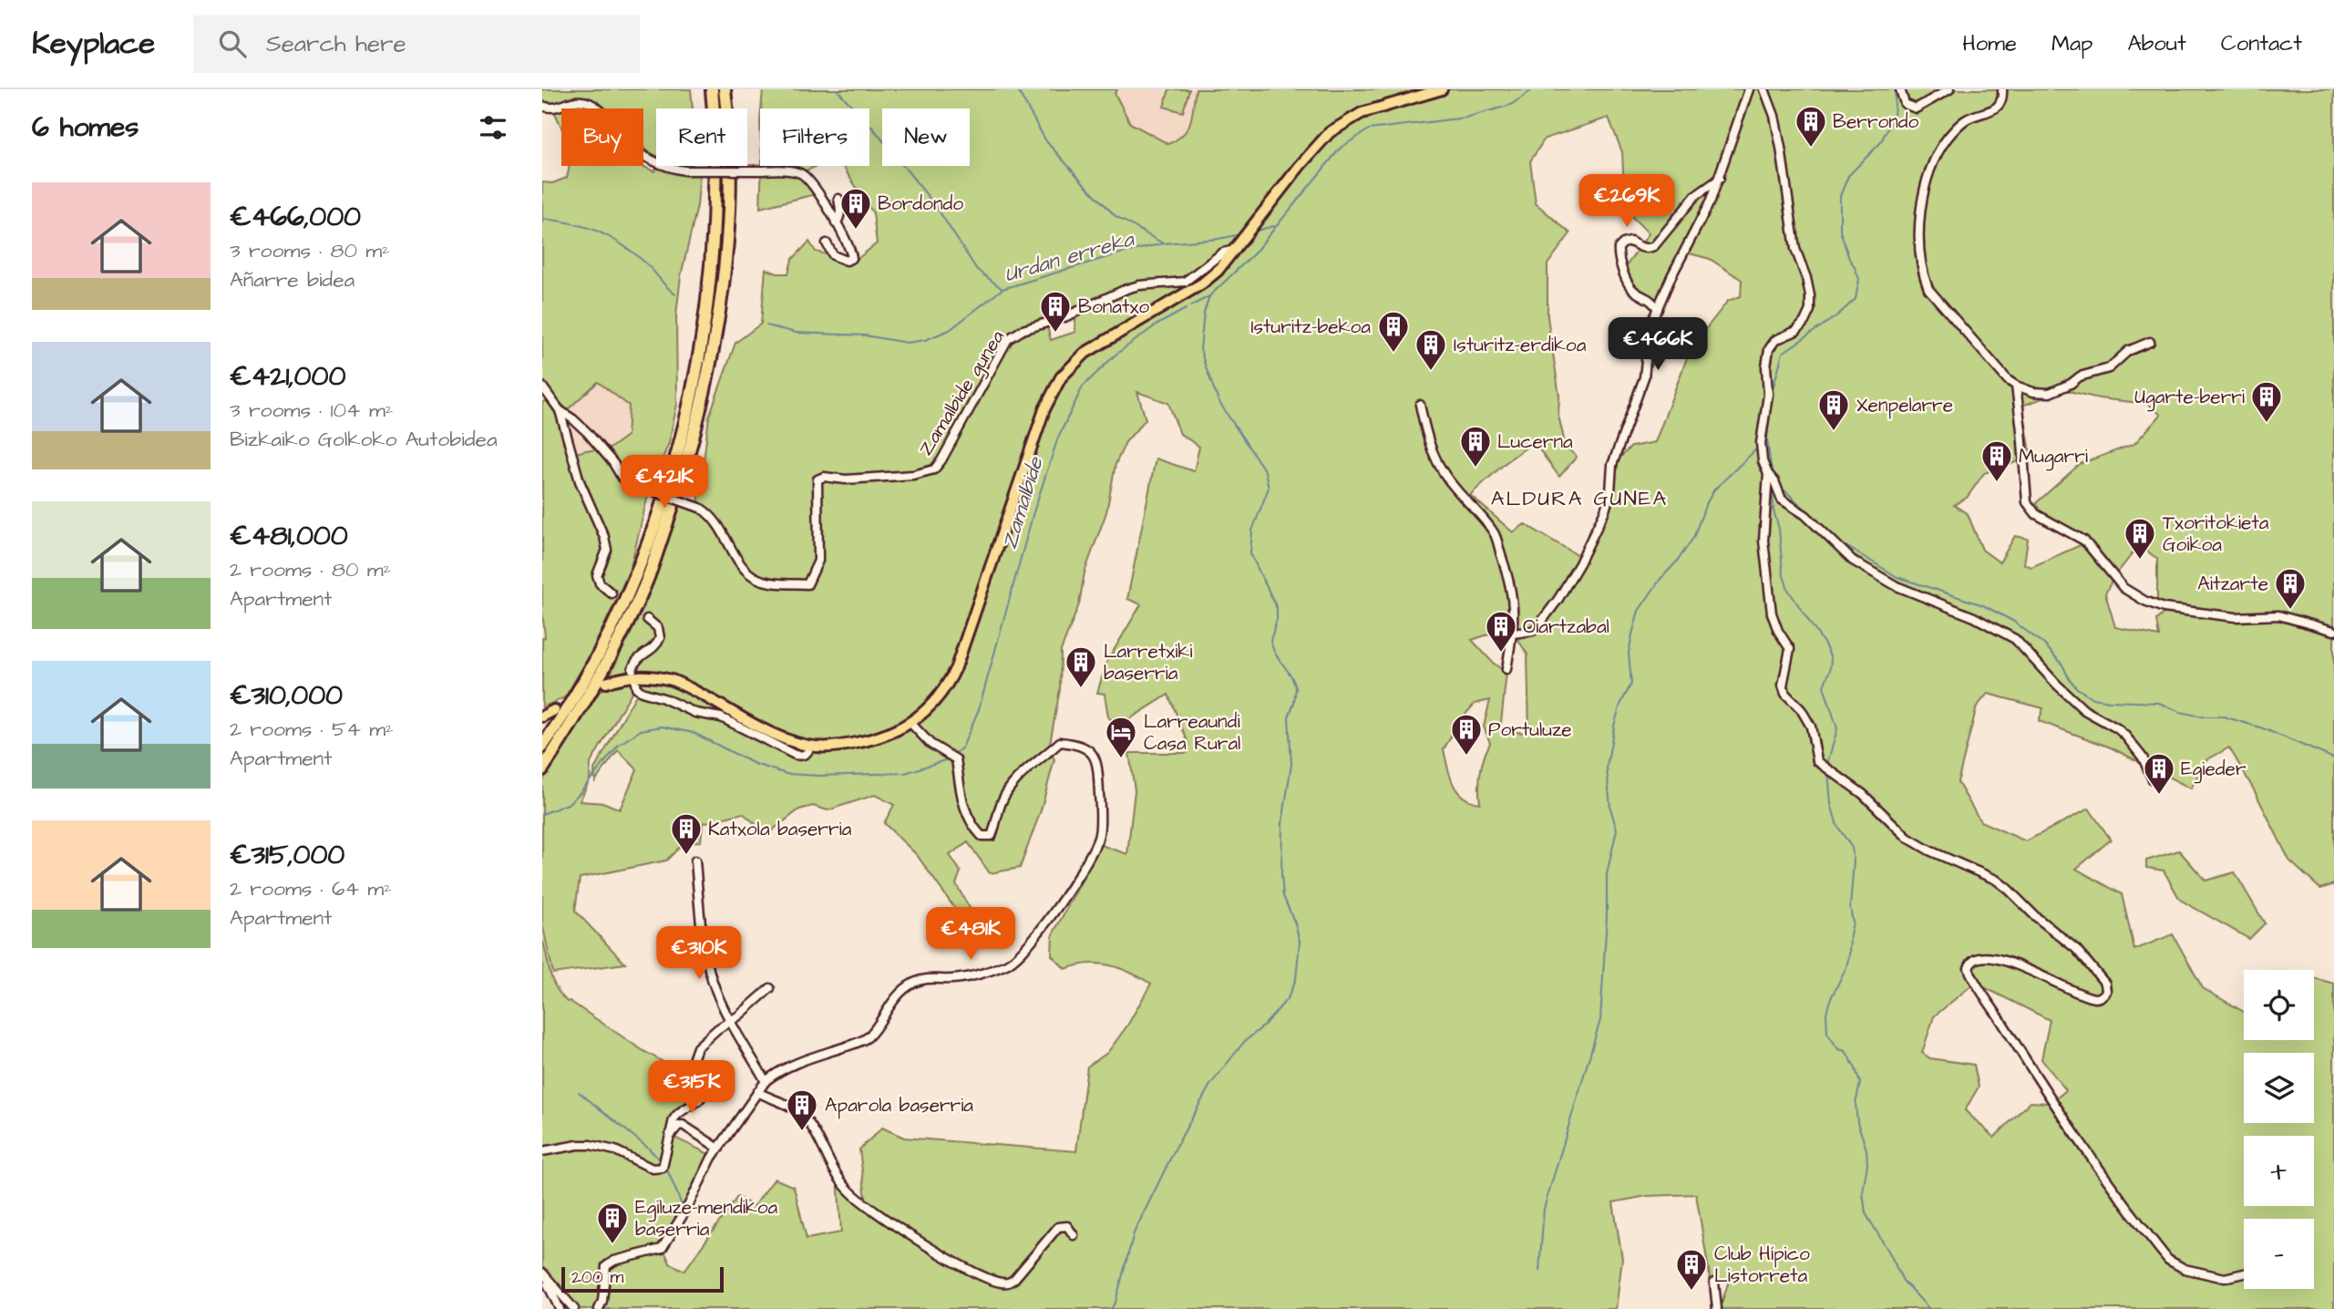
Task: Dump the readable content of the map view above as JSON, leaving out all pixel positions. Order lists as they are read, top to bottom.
{
  "streets": {
    "street": ["Zamalbide gunea"]
  },
  "districts": ["ALDURA GUNEA"],
  "water": ["Urdan erreka", "Zamalbide"],
  "places": {
    "building": [
      "Berrondo",
      "Bordondo",
      "Bonatxo",
      "Isturitz-bekoa",
      "Isturitz-erdikoa",
      "Ugarte-berri",
      "Xenpelarre",
      "Lucerna",
      "Mugarri",
      "Txoritokieta Goikoa",
      "Aitzarte",
      "Oiartzabal",
      "Larretxiki baserria",
      "Portuluze",
      "Egieder",
      "Katxola baserria",
      "Aparola baserria",
      "Egiluze-mendikoa baserria",
      "Club Hípico Listorreta"
    ],
    "hotel": ["Larreaundi Casa Rural"]
  },
  "scale_bar": "200 m",
  "page": {
    "header": "Keyplace",
    "search": "Search here",
    "nav": [
      "Home",
      "Map",
      "About",
      "Contact"
    ],
    "heading": "6 homes",
    "chip": [
      "Buy",
      "Rent",
      "Filters",
      "New"
    ],
    "list": [
      {
        "name": "€466,000",
        "note": "3 rooms · 80 m² · Añarre bidea"
      },
      {
        "name": "€421,000",
        "note": "3 rooms · 104 m² · Bizkaiko Golkoko Autobidea"
      },
      {
        "name": "€481,000",
        "note": "2 rooms · 80 m² · Apartment"
      },
      {
        "name": "€310,000",
        "note": "2 rooms · 54 m² · Apartment"
      },
      {
        "name": "€315,000",
        "note": "2 rooms · 64 m² · Apartment"
      }
    ],
    "price": [
      "€269K",
      "€466K",
      "€421K",
      "€481K",
      "€310K",
      "€315K"
    ],
    "map_buttons": ["+", "−"],
    "scale": "200 m"
  }
}
